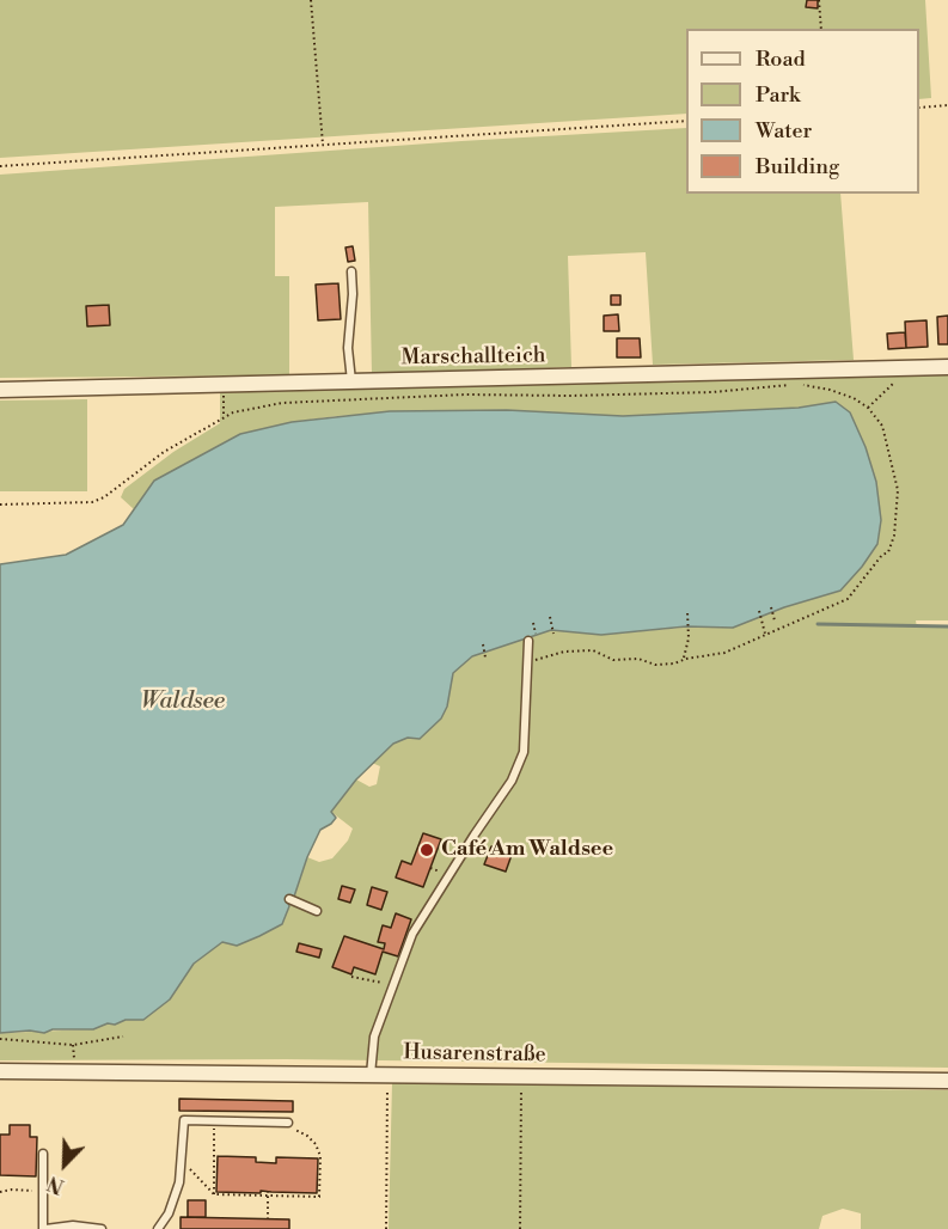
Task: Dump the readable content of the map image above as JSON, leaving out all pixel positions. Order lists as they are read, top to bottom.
{
  "streets": {
    "street": ["Marschallteich", "Husarenstraße"]
  },
  "water": ["Waldsee"],
  "places": ["Café Am Waldsee"],
  "legend": [
    "Road",
    "Park",
    "Water",
    "Building"
  ],
  "north": "bottom left"
}
